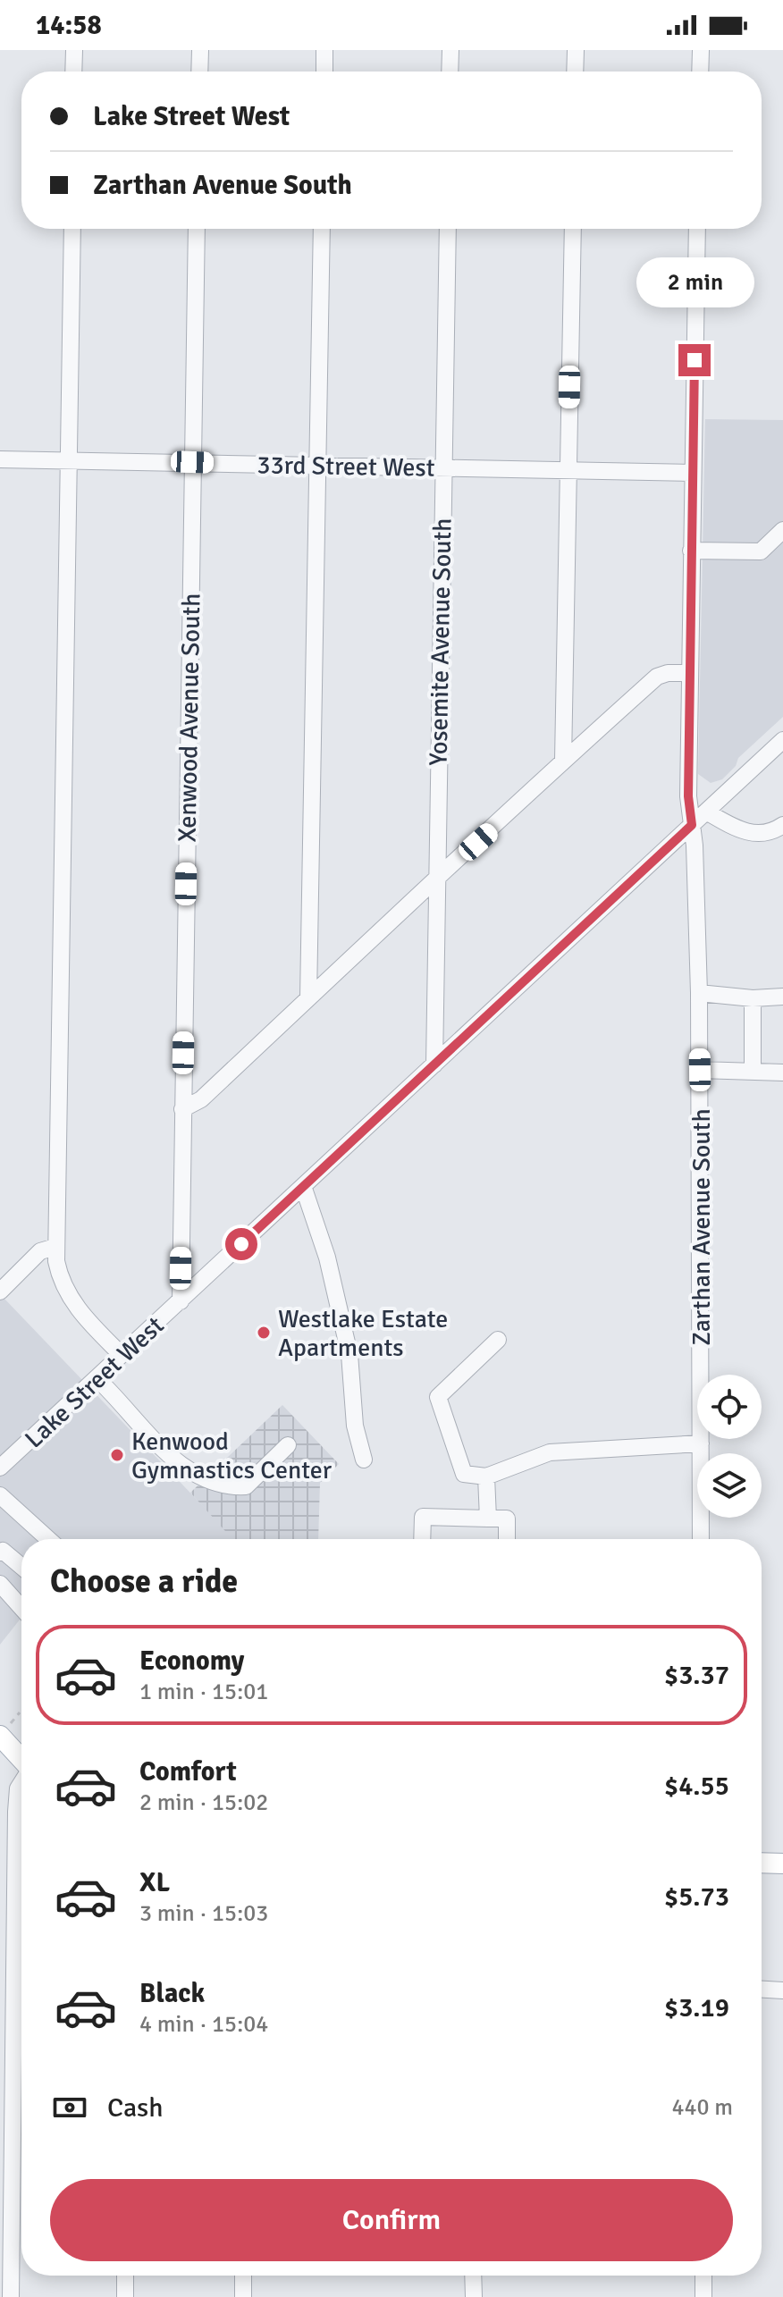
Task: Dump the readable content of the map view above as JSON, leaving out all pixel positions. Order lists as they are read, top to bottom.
{
  "streets": {
    "street": [
      "33rd Street West",
      "Yosemite Avenue South",
      "Xenwood Avenue South",
      "Zarthan Avenue South",
      "Lake Street West"
    ]
  },
  "crossings": [
    ["33rd Street West", "Yosemite Avenue South"],
    ["33rd Street West", "Xenwood Avenue South"],
    ["33rd Street West", "Zarthan Avenue South"],
    ["Yosemite Avenue South", "Lake Street West"],
    ["Xenwood Avenue South", "Lake Street West"],
    ["Zarthan Avenue South", "Lake Street West"]
  ],
  "places": ["Westlake Estate Apartments", "Kenwood Gymnastics Center"],
  "page": {
    "status": "14:58",
    "banner": ["Lake Street West", "Zarthan Avenue South"],
    "bubble": "2 min",
    "heading": "Choose a ride",
    "list": [
      {
        "name": "Economy",
        "note": "1 min · 15:01",
        "value": "$3.37"
      },
      {
        "name": "Comfort",
        "note": "2 min · 15:02",
        "value": "$4.55"
      },
      {
        "name": "XL",
        "note": "3 min · 15:03",
        "value": "$5.73"
      },
      {
        "name": "Black",
        "note": "4 min · 15:04",
        "value": "$3.19"
      }
    ],
    "pay": ["Cash", "440 m"],
    "buttons": "Confirm"
  }
}
